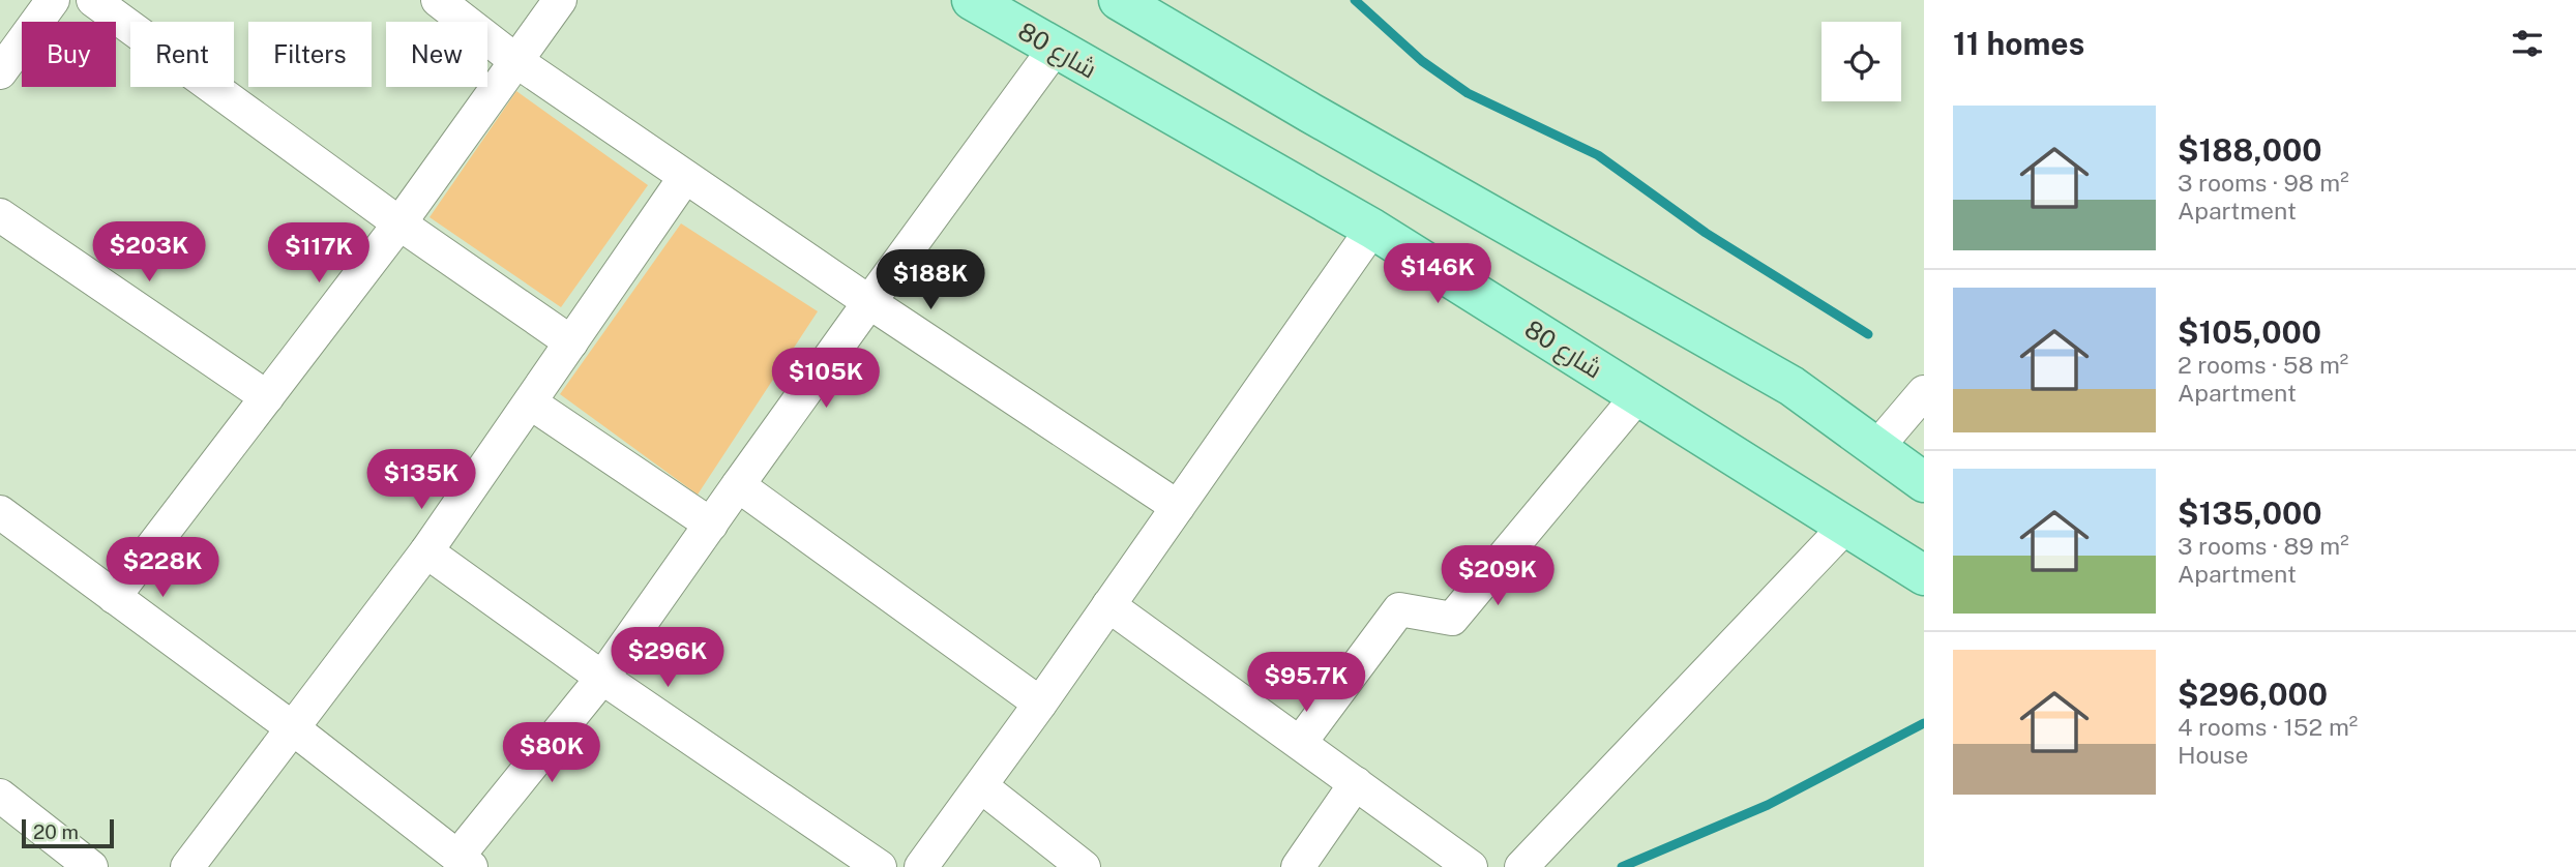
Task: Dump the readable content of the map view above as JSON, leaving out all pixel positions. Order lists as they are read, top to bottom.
{
  "streets": {
    "main road": ["شارع 80"]
  },
  "scale_bar": "20 m",
  "page": {
    "heading": "11 homes",
    "chip": [
      "Buy",
      "Rent",
      "Filters",
      "New"
    ],
    "list": [
      {
        "name": "$188,000",
        "note": "3 rooms · 98 m² · Apartment"
      },
      {
        "name": "$105,000",
        "note": "2 rooms · 58 m² · Apartment"
      },
      {
        "name": "$135,000",
        "note": "3 rooms · 89 m² · Apartment"
      },
      {
        "name": "$296,000",
        "note": "4 rooms · 152 m² · House"
      }
    ],
    "price": [
      "$203K",
      "$117K",
      "$146K",
      "$188K",
      "$105K",
      "$135K",
      "$228K",
      "$209K",
      "$296K",
      "$95.7K",
      "$80K"
    ],
    "scale": "20 m"
  }
}
